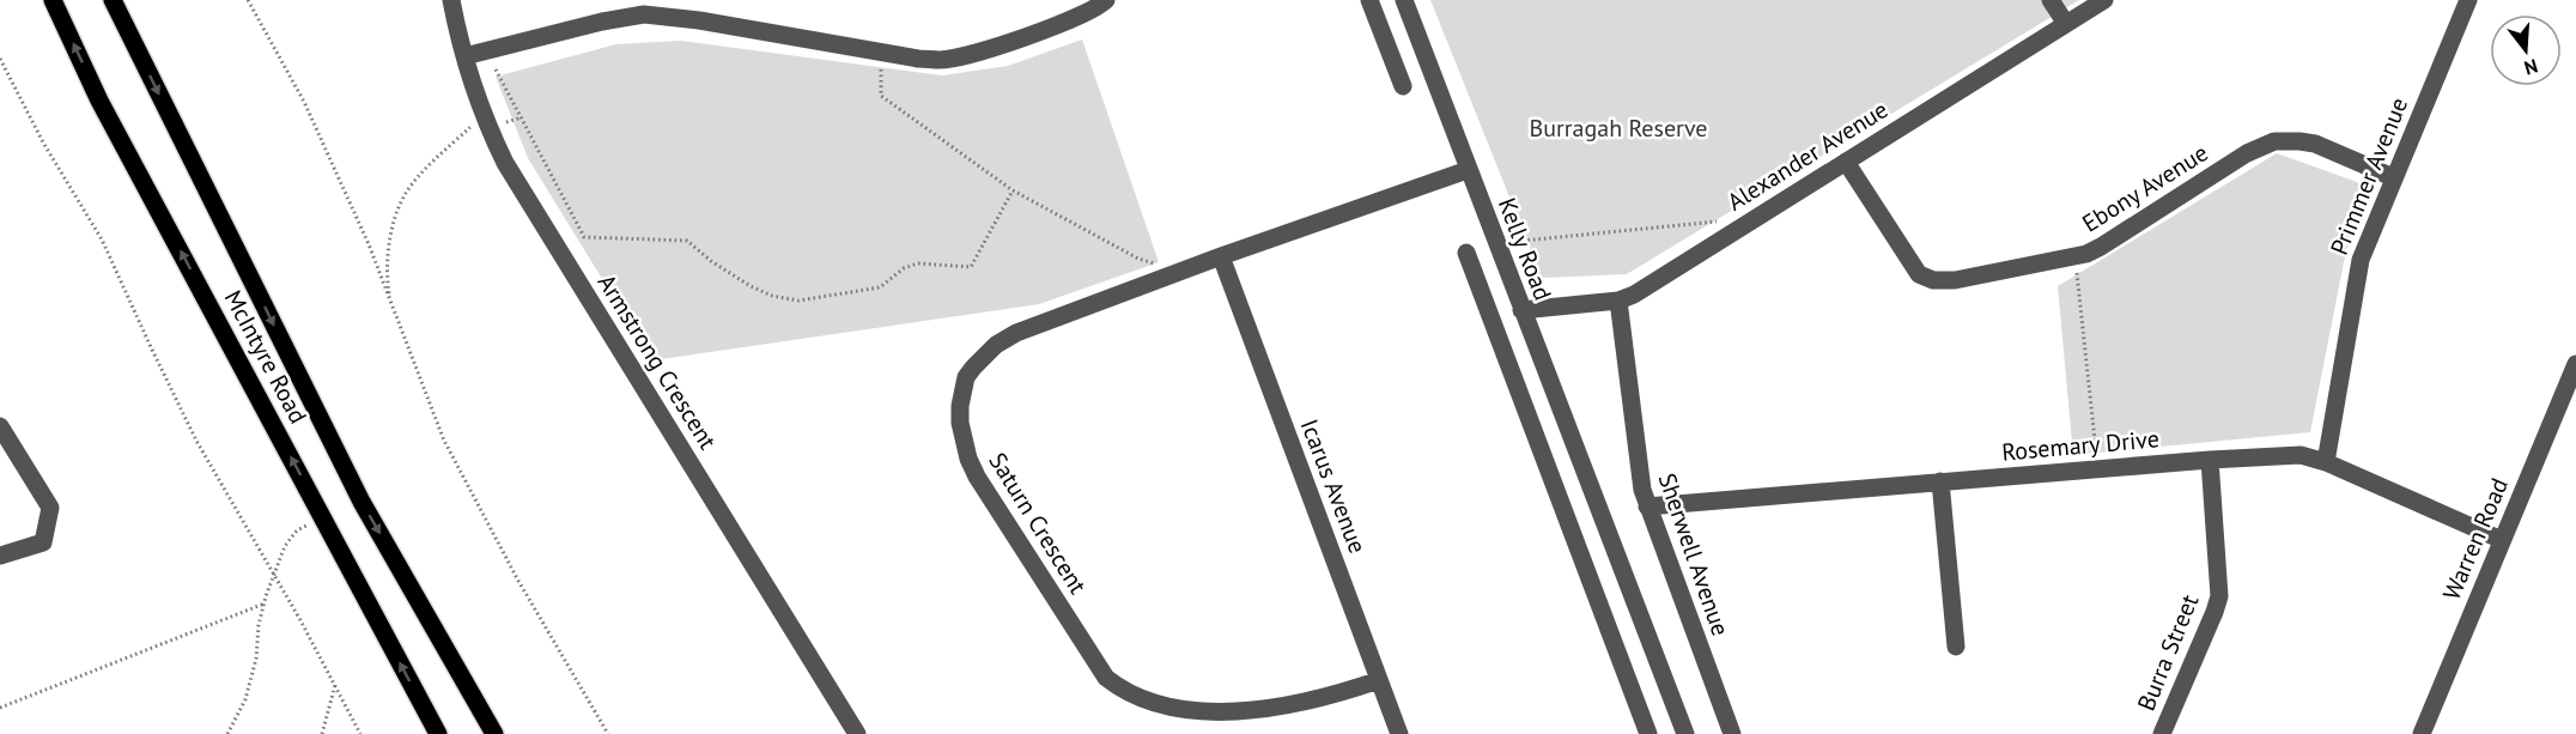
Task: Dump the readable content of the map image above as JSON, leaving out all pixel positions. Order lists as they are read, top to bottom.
{
  "streets": {
    "main road": ["McIntyre Road"],
    "street": [
      "Alexander Avenue",
      "Primmer Avenue",
      "Ebony Avenue",
      "Kelly Road",
      "Armstrong Crescent",
      "Rosemary Drive",
      "Icarus Avenue",
      "Saturn Crescent",
      "Warren Road",
      "Sherwell Avenue",
      "Burra Street"
    ]
  },
  "crossings": [
    ["Alexander Avenue", "Ebony Avenue"],
    ["Alexander Avenue", "Kelly Road"],
    ["Alexander Avenue", "Sherwell Avenue"],
    ["Primmer Avenue", "Ebony Avenue"],
    ["Primmer Avenue", "Rosemary Drive"],
    ["Kelly Road", "Saturn Crescent"],
    ["Rosemary Drive", "Warren Road"],
    ["Rosemary Drive", "Sherwell Avenue"],
    ["Rosemary Drive", "Burra Street"],
    ["Icarus Avenue", "Saturn Crescent"]
  ],
  "parks": ["Burragah Reserve"],
  "north": "bottom"
}
